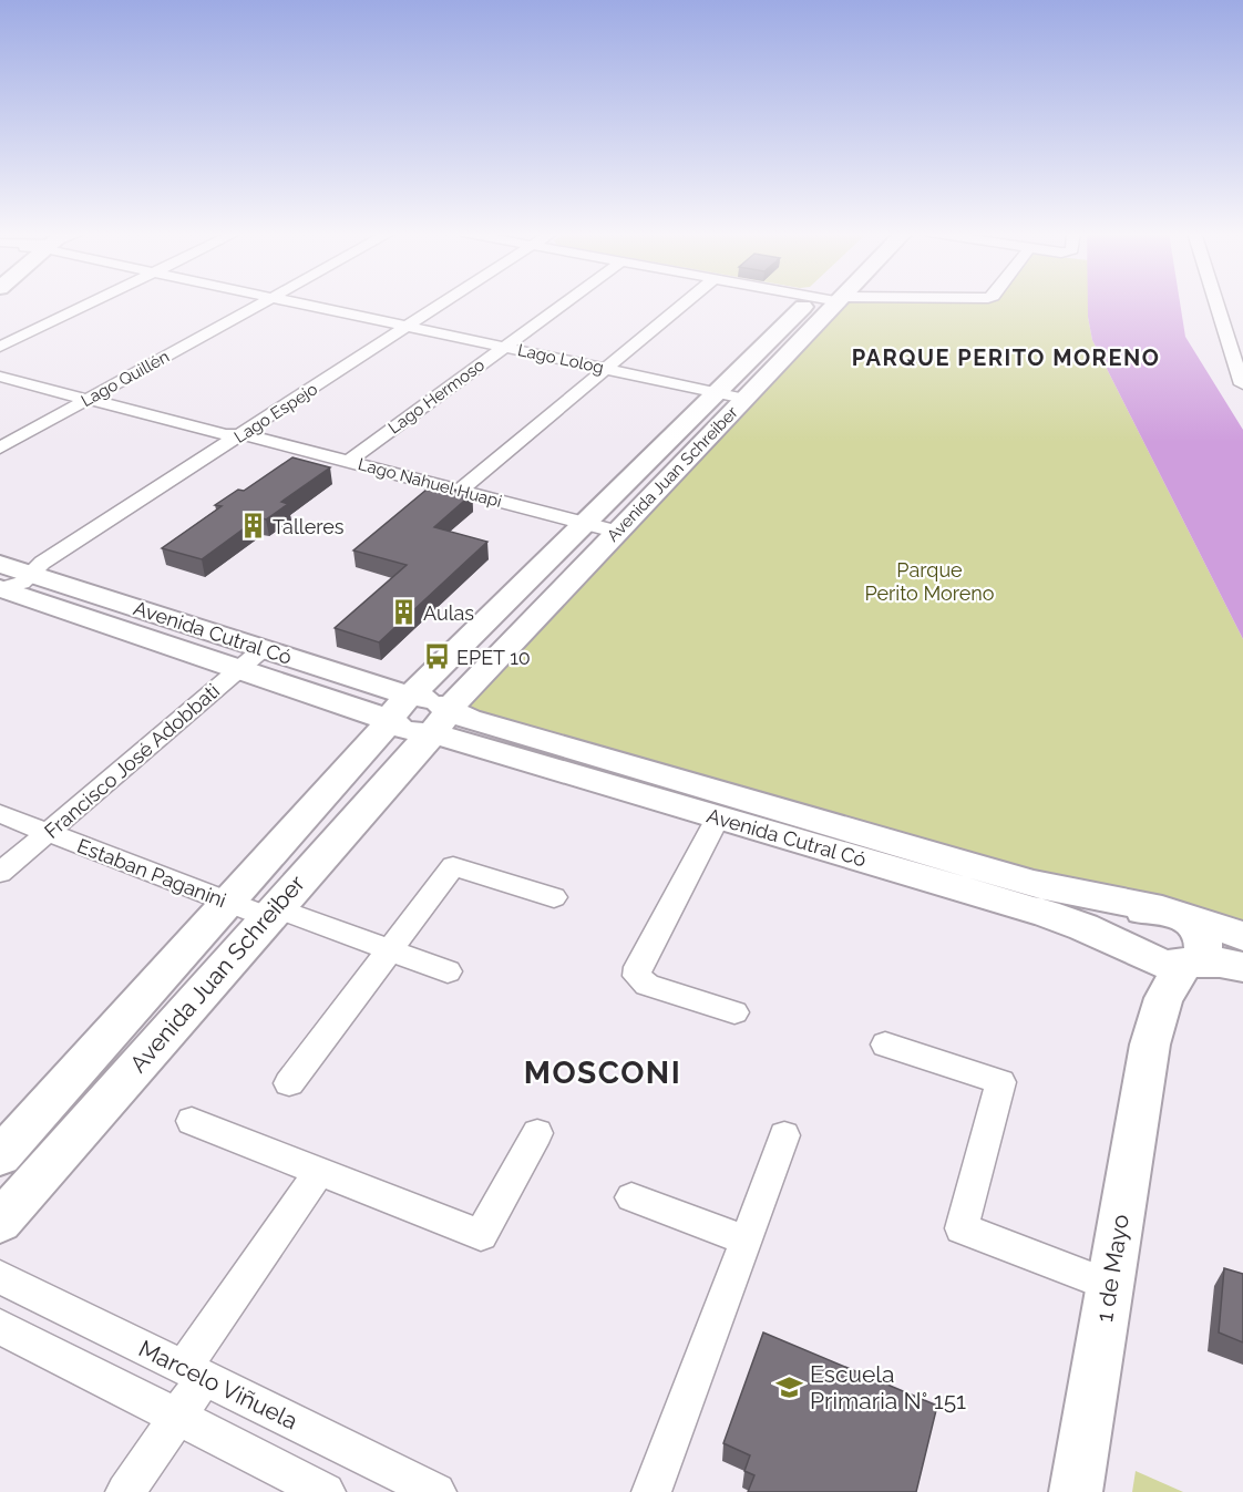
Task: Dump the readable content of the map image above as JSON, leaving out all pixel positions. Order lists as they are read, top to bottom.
{
  "streets": {
    "main road": ["Avenida Juan Schreiber", "Avenida Cutral Có", "1 de Mayo"],
    "street": [
      "Lago Lolog",
      "Lago Quillén",
      "Lago Hermoso",
      "Lago Espejo",
      "Lago Nahuel Huapi",
      "Francisco José Adobbati",
      "Estaban Paganini",
      "Marcelo Viñuela"
    ]
  },
  "crossings": [
    ["Lago Lolog", "Lago Hermoso"],
    ["Lago Lolog", "Lago Espejo"],
    ["Lago Lolog", "Avenida Juan Schreiber"],
    ["Lago Quillén", "Lago Nahuel Huapi"],
    ["Lago Hermoso", "Lago Nahuel Huapi"],
    ["Lago Espejo", "Lago Nahuel Huapi"],
    ["Lago Espejo", "Avenida Cutral Có"],
    ["Avenida Juan Schreiber", "Lago Nahuel Huapi"],
    ["Avenida Juan Schreiber", "Avenida Cutral Có"],
    ["Avenida Juan Schreiber", "Estaban Paganini"],
    ["Avenida Cutral Có", "Francisco José Adobbati"],
    ["Avenida Cutral Có", "1 de Mayo"],
    ["Francisco José Adobbati", "Estaban Paganini"]
  ],
  "districts": ["PARQUE PERITO MORENO", "MOSCONI"],
  "parks": ["Parque Perito Moreno"],
  "places": {
    "building": ["Talleres", "Aulas"],
    "bus stop": ["EPET 10"],
    "school or university": ["Escuela Primaria N° 151"]
  }
}
